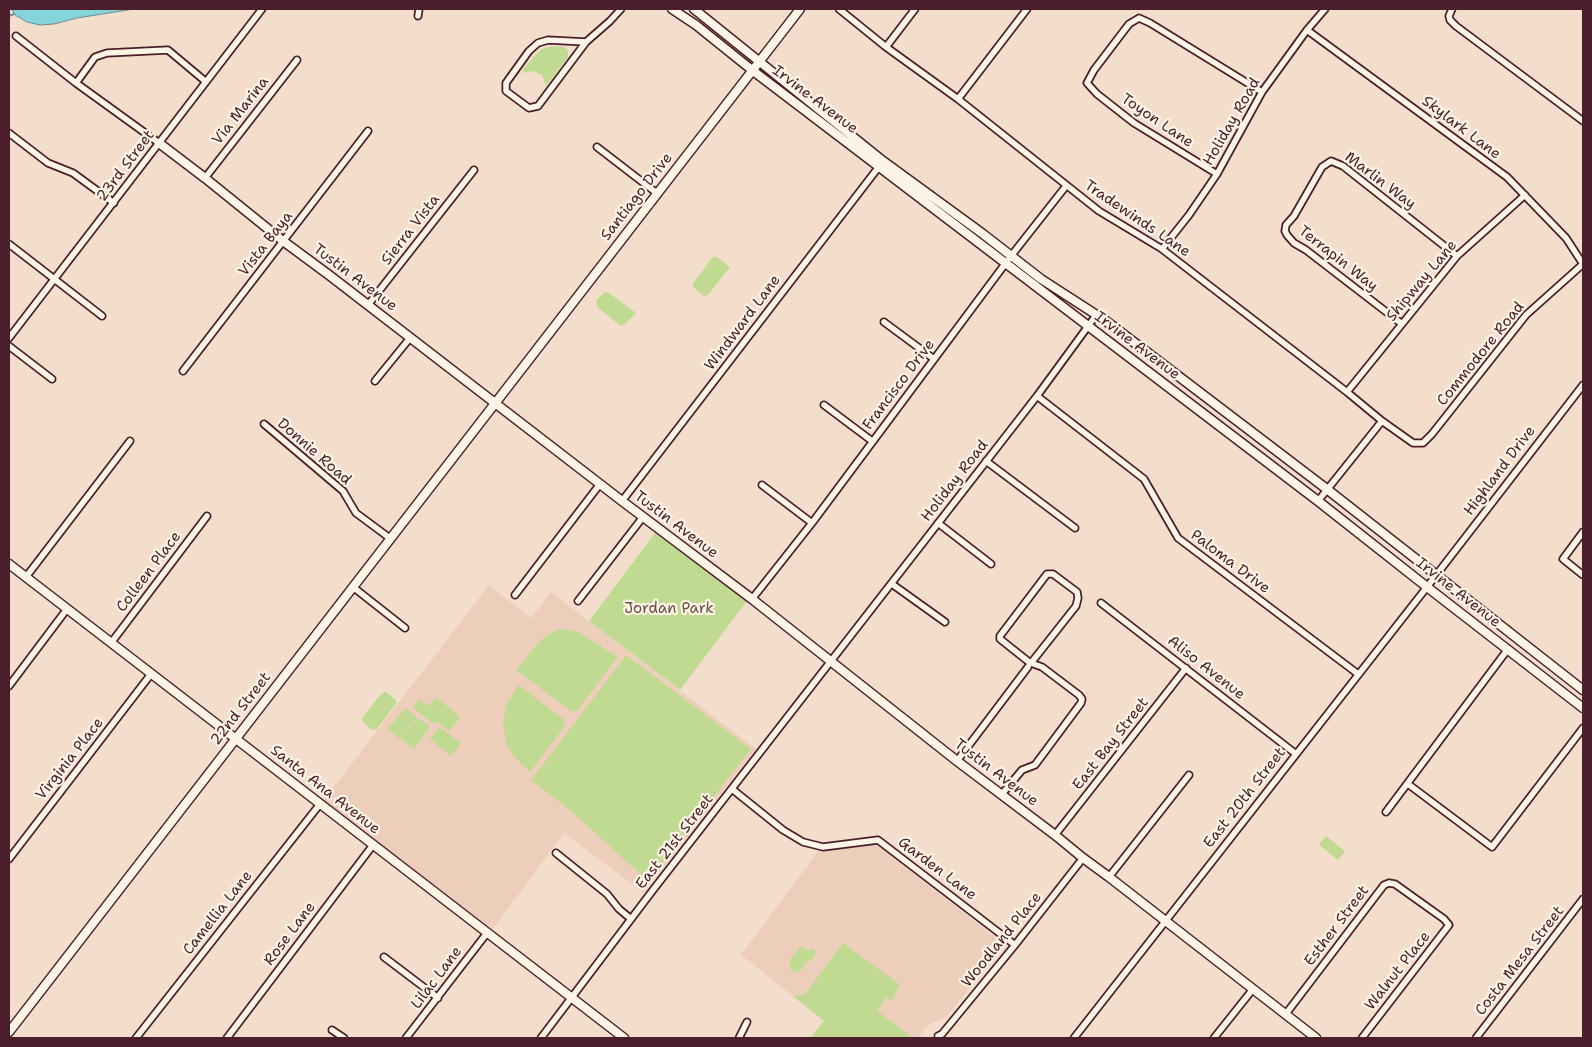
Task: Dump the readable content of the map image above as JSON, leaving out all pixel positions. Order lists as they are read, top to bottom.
{
  "streets": {
    "street": [
      "Irvine Avenue",
      "Via Marina",
      "Toyon Lane",
      "Holiday Road",
      "Skylark Lane",
      "23rd Street",
      "Marlin Way",
      "Santiago Drive",
      "Tradewinds Lane",
      "Sierra Vista",
      "Vista Baya",
      "Terrapin Way",
      "Tustin Avenue",
      "Shipway Lane",
      "Windward Lane",
      "Commodore Road",
      "Francisco Drive",
      "Donnie Road",
      "Highland Drive",
      "Paloma Drive",
      "Colleen Place",
      "Aliso Avenue",
      "22nd Street",
      "East Bay Street",
      "Virginia Place",
      "Santa Ana Avenue",
      "East 20th Street",
      "East 21st Street",
      "Garden Lane",
      "Camellia Lane",
      "Esther Street",
      "Rose Lane",
      "Woodland Place",
      "Costa Mesa Street",
      "Walnut Place",
      "Lilac Lane"
    ]
  },
  "crossings": [
    ["Irvine Avenue", "Holiday Road"],
    ["Irvine Avenue", "Santiago Drive"],
    ["Irvine Avenue", "Windward Lane"],
    ["Irvine Avenue", "Francisco Drive"],
    ["Irvine Avenue", "Highland Drive"],
    ["Irvine Avenue", "East 20th Street"],
    ["Via Marina", "Tustin Avenue"],
    ["Toyon Lane", "Holiday Road"],
    ["Holiday Road", "Skylark Lane"],
    ["Holiday Road", "Tradewinds Lane"],
    ["Holiday Road", "Tustin Avenue"],
    ["Holiday Road", "Paloma Drive"],
    ["Holiday Road", "East 21st Street"],
    ["Skylark Lane", "Shipway Lane"],
    ["Skylark Lane", "Commodore Road"],
    ["23rd Street", "Tustin Avenue"],
    ["Marlin Way", "Terrapin Way"],
    ["Marlin Way", "Shipway Lane"],
    ["Santiago Drive", "Tustin Avenue"],
    ["Santiago Drive", "22nd Street"],
    ["Tradewinds Lane", "Shipway Lane"],
    ["Tradewinds Lane", "Commodore Road"],
    ["Tradewinds Lane", "Francisco Drive"],
    ["Sierra Vista", "Tustin Avenue"],
    ["Vista Baya", "Tustin Avenue"],
    ["Terrapin Way", "Shipway Lane"],
    ["Tustin Avenue", "Windward Lane"],
    ["Tustin Avenue", "Francisco Drive"],
    ["Tustin Avenue", "22nd Street"],
    ["Tustin Avenue", "East Bay Street"],
    ["Tustin Avenue", "East 20th Street"],
    ["Tustin Avenue", "East 21st Street"],
    ["Tustin Avenue", "Esther Street"],
    ["Tustin Avenue", "Woodland Place"],
    ["Donnie Road", "22nd Street"],
    ["Highland Drive", "East 20th Street"],
    ["Paloma Drive", "East 20th Street"],
    ["Colleen Place", "Santa Ana Avenue"],
    ["Aliso Avenue", "East Bay Street"],
    ["Aliso Avenue", "East 20th Street"],
    ["22nd Street", "Santa Ana Avenue"],
    ["Virginia Place", "Santa Ana Avenue"],
    ["Santa Ana Avenue", "East 21st Street"],
    ["Santa Ana Avenue", "Camellia Lane"],
    ["Santa Ana Avenue", "Rose Lane"],
    ["Santa Ana Avenue", "Lilac Lane"],
    ["East 21st Street", "Garden Lane"],
    ["Garden Lane", "Woodland Place"],
    ["Esther Street", "Walnut Place"]
  ],
  "parks": ["Jordan Park"]
}
